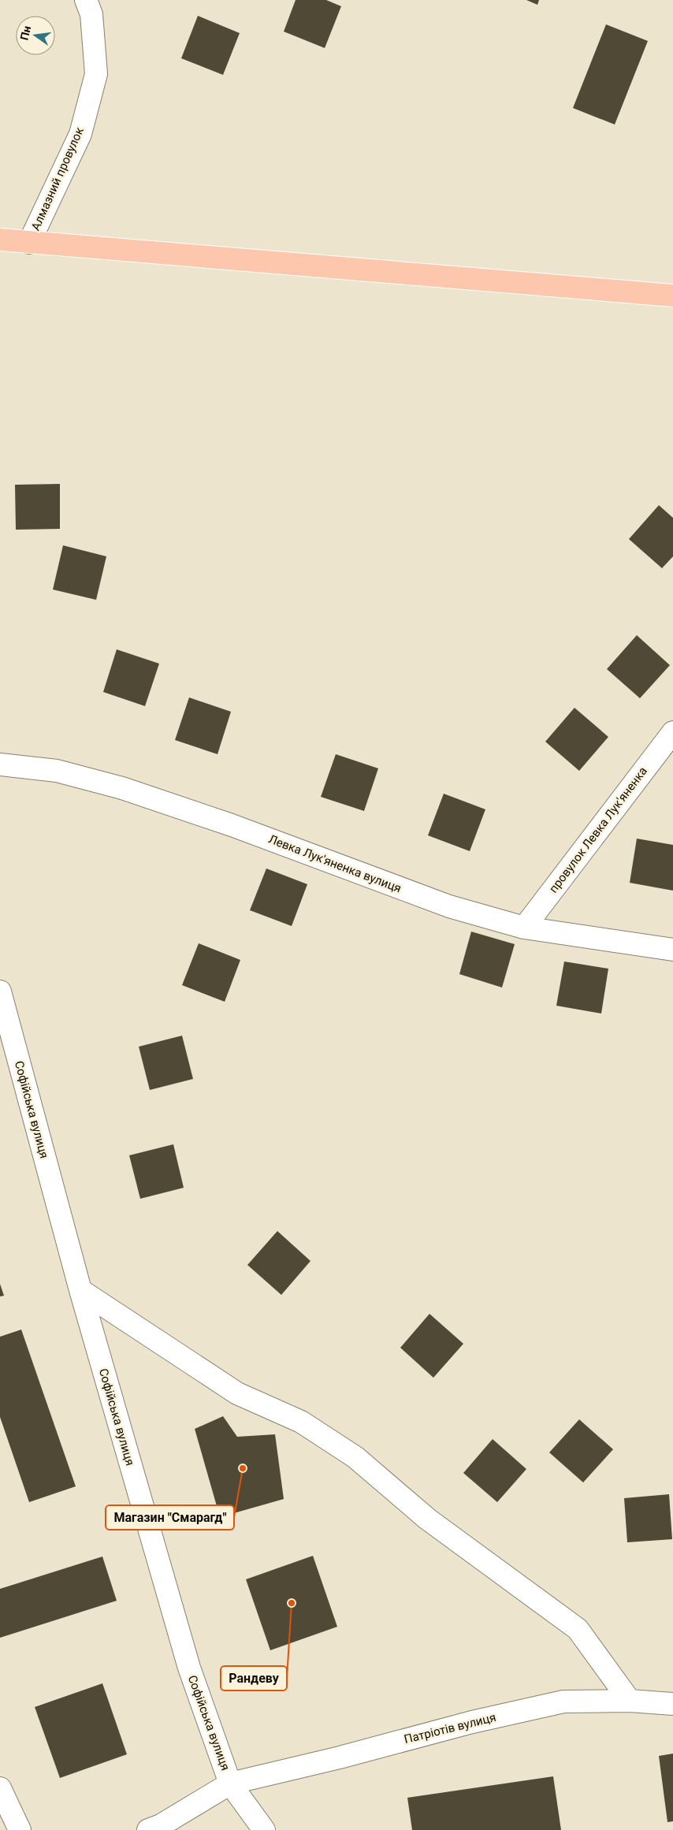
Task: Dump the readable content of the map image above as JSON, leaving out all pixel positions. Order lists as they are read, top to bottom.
{
  "streets": {
    "street": [
      "Алмазний провулок",
      "провулок Левка Лук'яненка",
      "Левка Лук'яненка вулиця",
      "Софійська вулиця",
      "Патріотів вулиця"
    ]
  },
  "crossings": [
    ["провулок Левка Лук'яненка", "Левка Лук'яненка вулиця"],
    ["Софійська вулиця", "Патріотів вулиця"]
  ],
  "places": ["Магазин \"Смарагд\"", "Рандеву"],
  "north": "left"
}
